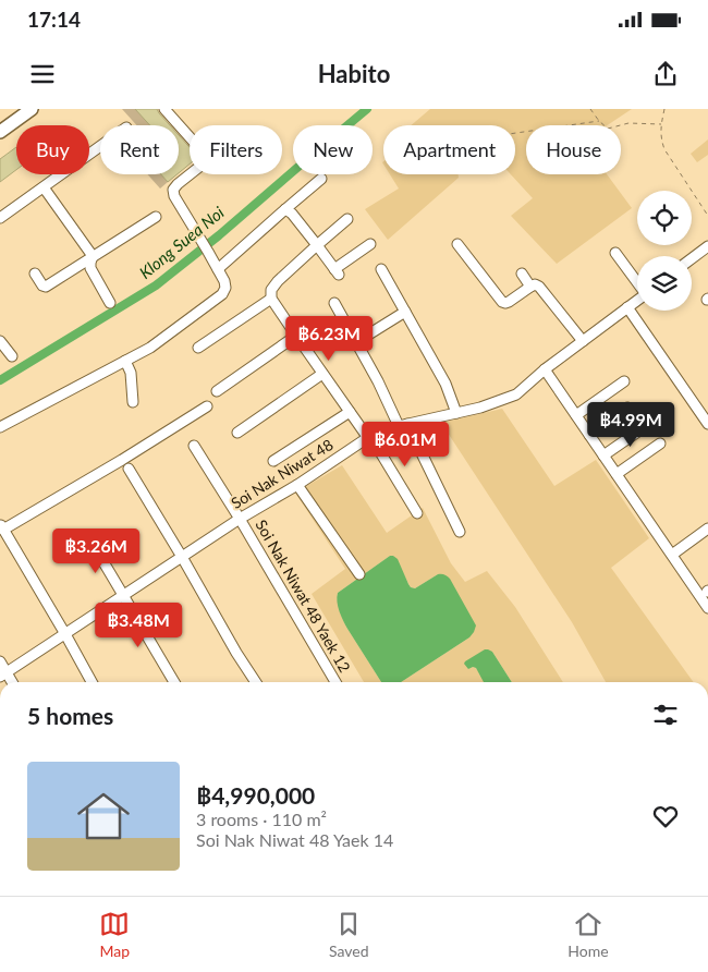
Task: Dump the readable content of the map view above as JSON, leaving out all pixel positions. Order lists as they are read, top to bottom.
{
  "streets": {
    "street": ["Soi Nak Niwat 48", "Soi Nak Niwat 48 Yaek 12"]
  },
  "crossings": [
    ["Soi Nak Niwat 48", "Soi Nak Niwat 48 Yaek 12"]
  ],
  "water": ["Klong Suea Noi"],
  "page": {
    "status": "17:14",
    "header": "Habito",
    "chip": [
      "Buy",
      "Rent",
      "Filters",
      "New",
      "Apartment",
      "House"
    ],
    "price": [
      "฿6.23M",
      "฿4.99M",
      "฿6.01M",
      "฿3.26M",
      "฿3.48M"
    ],
    "heading": "5 homes",
    "list": [
      {
        "name": "฿4,990,000",
        "note": "3 rooms · 110 m² · Soi Nak Niwat 48 Yaek 14"
      }
    ],
    "tabs": ["Map", "Saved", "Home"]
  }
}
